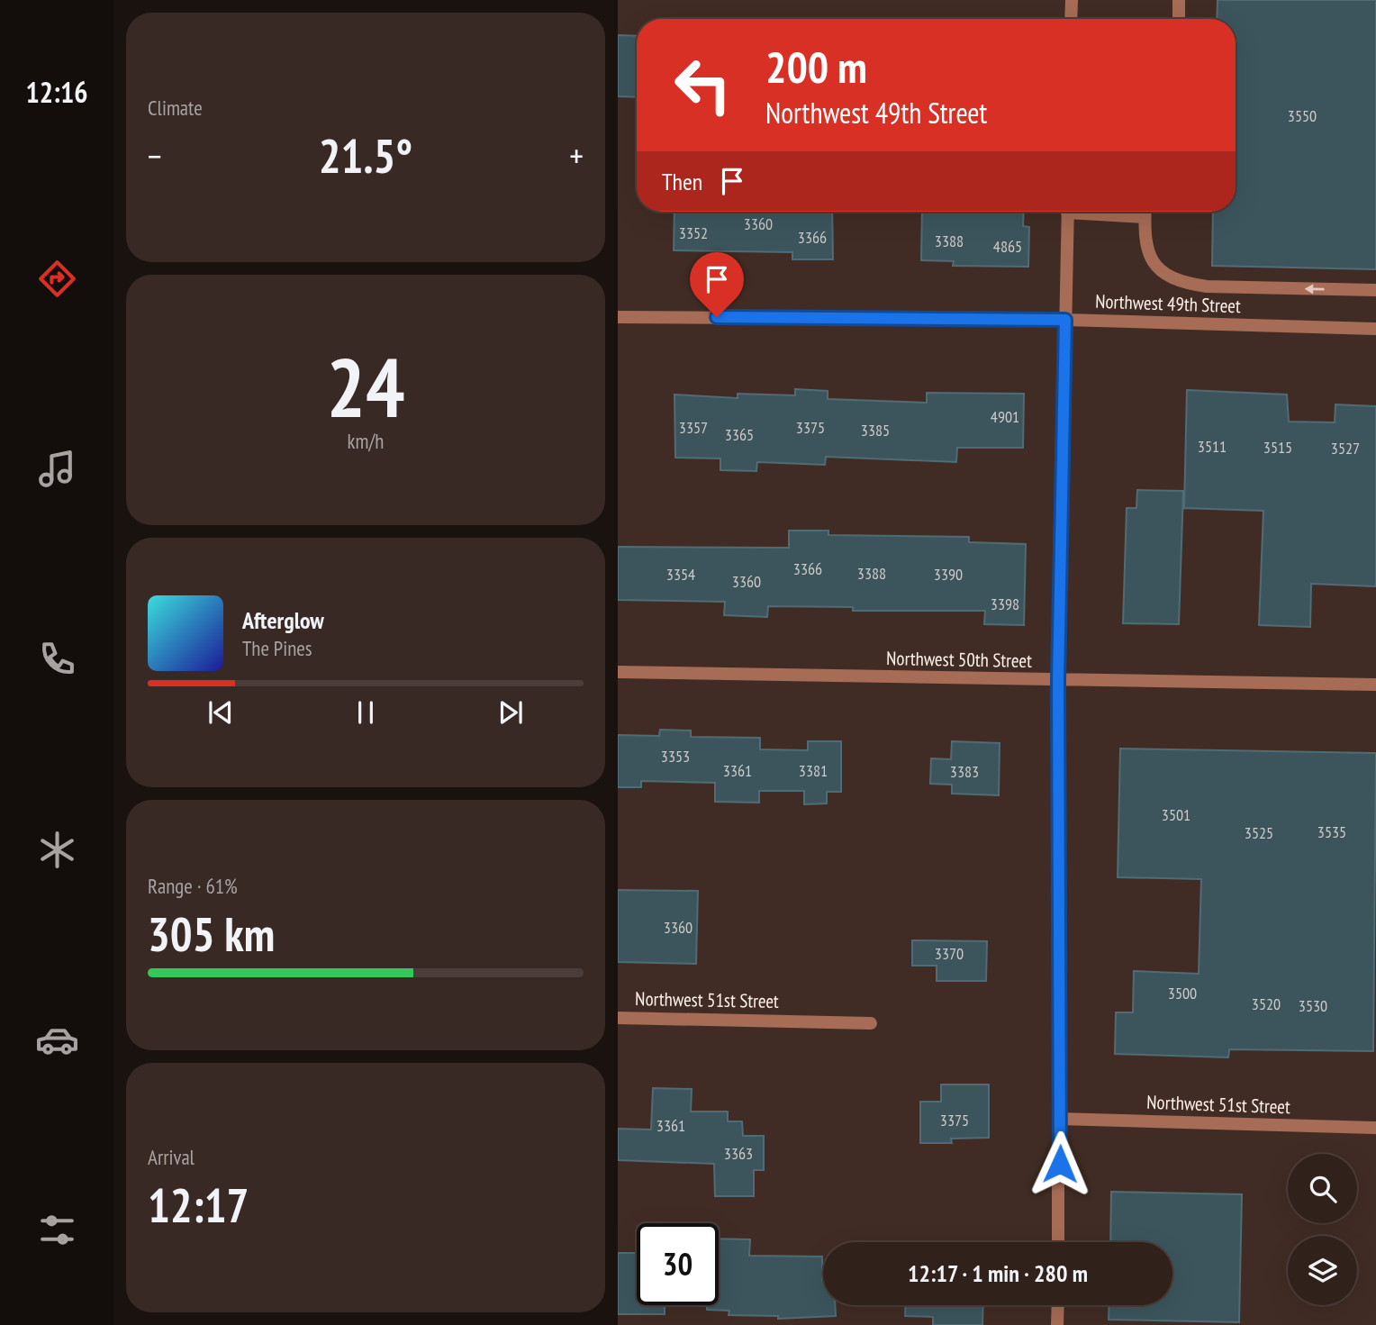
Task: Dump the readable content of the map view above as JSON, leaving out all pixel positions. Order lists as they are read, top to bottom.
{
  "streets": {
    "street": ["Northwest 49th Street", "Northwest 50th Street", "Northwest 51st Street"]
  },
  "house_numbers": [
    "3550",
    "3360",
    "3352",
    "3366",
    "3388",
    "4865",
    "4901",
    "3357",
    "3375",
    "3385",
    "3365",
    "3511",
    "3515",
    "3527",
    "3366",
    "3388",
    "3354",
    "3390",
    "3360",
    "3398",
    "3353",
    "3361",
    "3381",
    "3383",
    "3501",
    "3535",
    "3525",
    "3360",
    "3370",
    "3500",
    "3520",
    "3530",
    "3375",
    "3361",
    "3363"
  ],
  "page": {
    "tabs": "12:16",
    "tile": [
      "Climate",
      ["24", "km/h"],
      ["Range · 61%", "305 km"],
      ["Arrival", "12:17"]
    ],
    "turn": ["200 m", "Northwest 49th Street"],
    "heat": ["−", "21.5°", "+"],
    "then": "Then",
    "song": ["Afterglow", "The Pines"],
    "limit": "30",
    "trip": "12:17 · 1 min · 280 m"
  }
}
